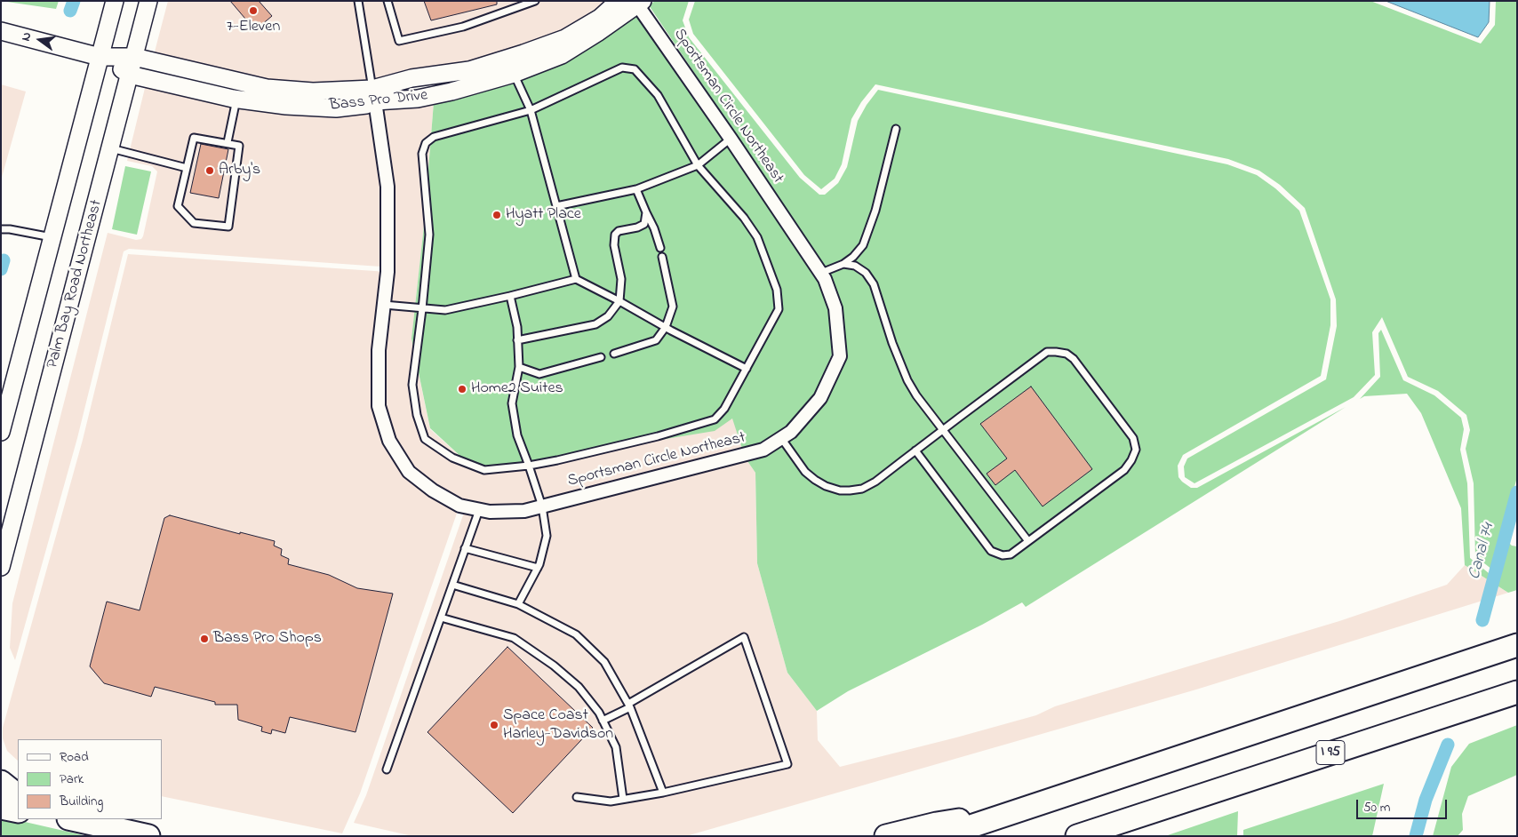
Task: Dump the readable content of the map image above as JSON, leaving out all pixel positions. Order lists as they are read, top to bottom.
{
  "streets": {
    "highway": ["I 95"],
    "street": ["Bass Pro Drive", "Sportsman Circle Northeast", "Palm Bay Road Northeast"]
  },
  "crossings": [
    ["Bass Pro Drive", "Sportsman Circle Northeast"],
    ["Bass Pro Drive", "Palm Bay Road Northeast"]
  ],
  "water": ["Canal 74"],
  "places": [
    "7-Eleven",
    "Arby's",
    "Hyatt Place",
    "Home2 Suites",
    "Bass Pro Shops",
    "Space Coast Harley-Davidson"
  ],
  "legend": ["Road", "Park", "Building"],
  "scale_bar": "50 m",
  "north": "left"
}
